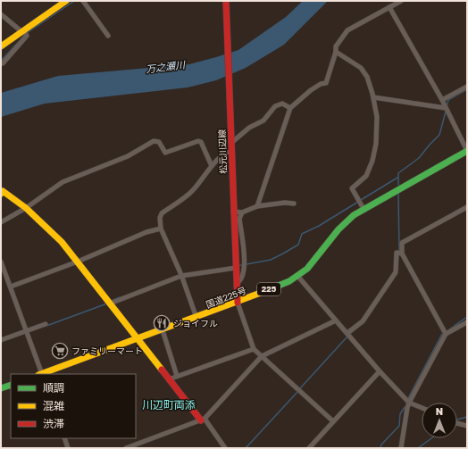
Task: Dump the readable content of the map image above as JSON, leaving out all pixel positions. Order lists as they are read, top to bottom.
{
  "streets": {
    "main road": ["松元川辺線", "225", "国道225号"]
  },
  "crossings": [
    ["松元川辺線", "国道225号"]
  ],
  "districts": ["川辺町両添"],
  "water": ["万之瀬川"],
  "places": {
    "restaurant": ["ジョイフル"],
    "supermarket": ["ファミリーマート"]
  },
  "legend": ["順調", "混雑", "渋滞"],
  "north": "top"
}
